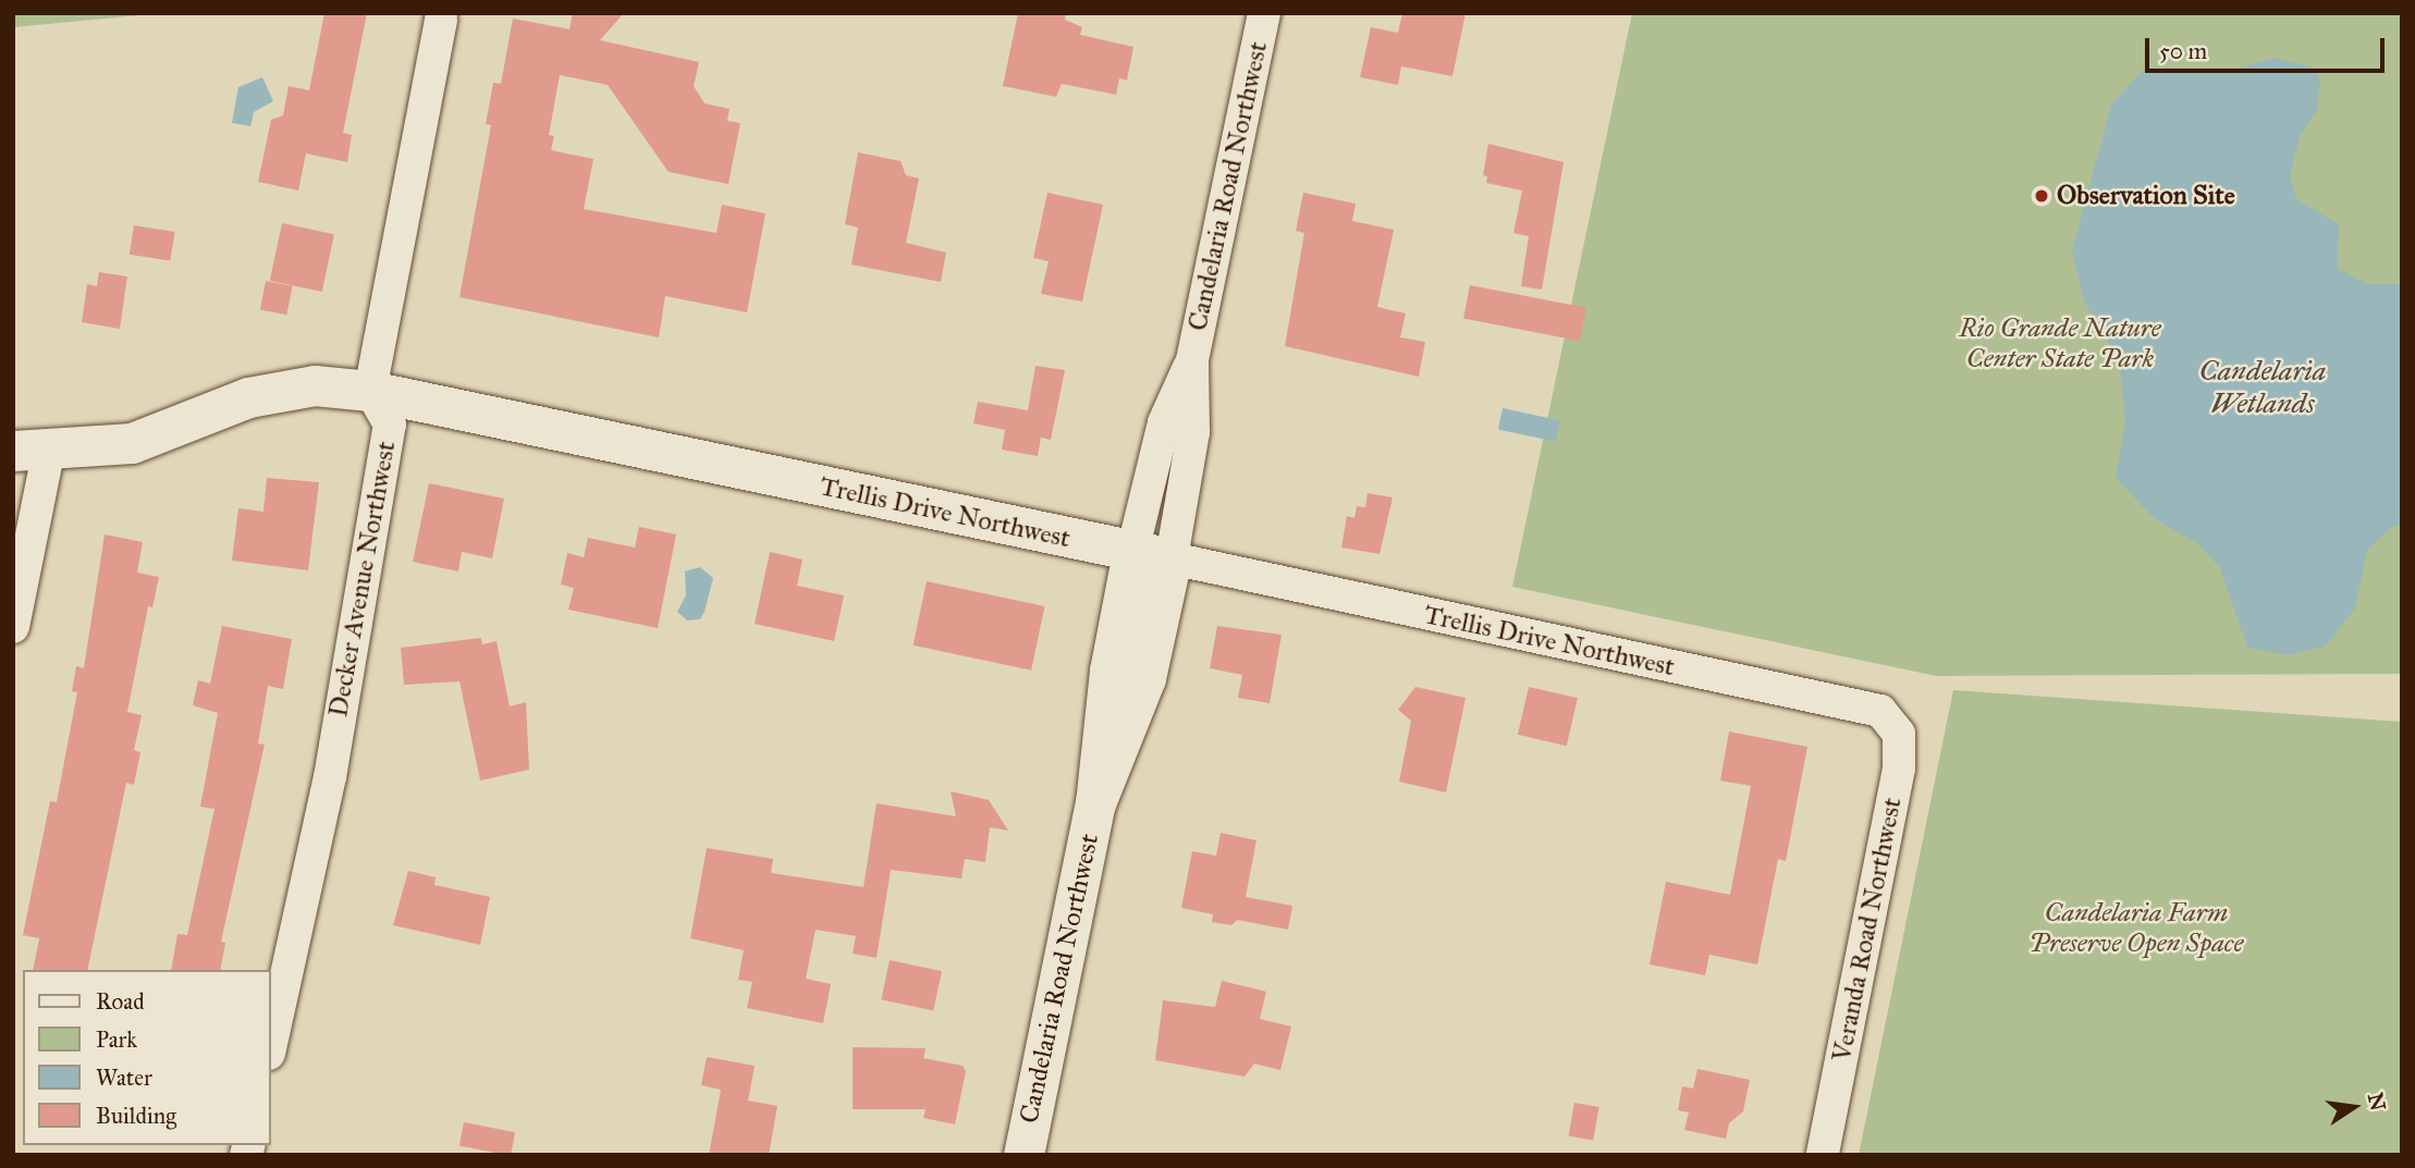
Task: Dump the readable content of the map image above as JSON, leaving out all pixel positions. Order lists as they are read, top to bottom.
{
  "streets": {
    "street": [
      "Candelaria Road Northwest",
      "Trellis Drive Northwest",
      "Decker Avenue Northwest",
      "Veranda Road Northwest"
    ]
  },
  "crossings": [
    ["Candelaria Road Northwest", "Trellis Drive Northwest"],
    ["Trellis Drive Northwest", "Decker Avenue Northwest"],
    ["Trellis Drive Northwest", "Veranda Road Northwest"]
  ],
  "water": ["Candelaria Wetlands"],
  "parks": ["Rio Grande Nature Center State Park", "Candelaria Farm Preserve Open Space"],
  "places": ["Observation Site"],
  "legend": [
    "Road",
    "Park",
    "Water",
    "Building"
  ],
  "scale_bar": "50 m",
  "north": "right"
}
